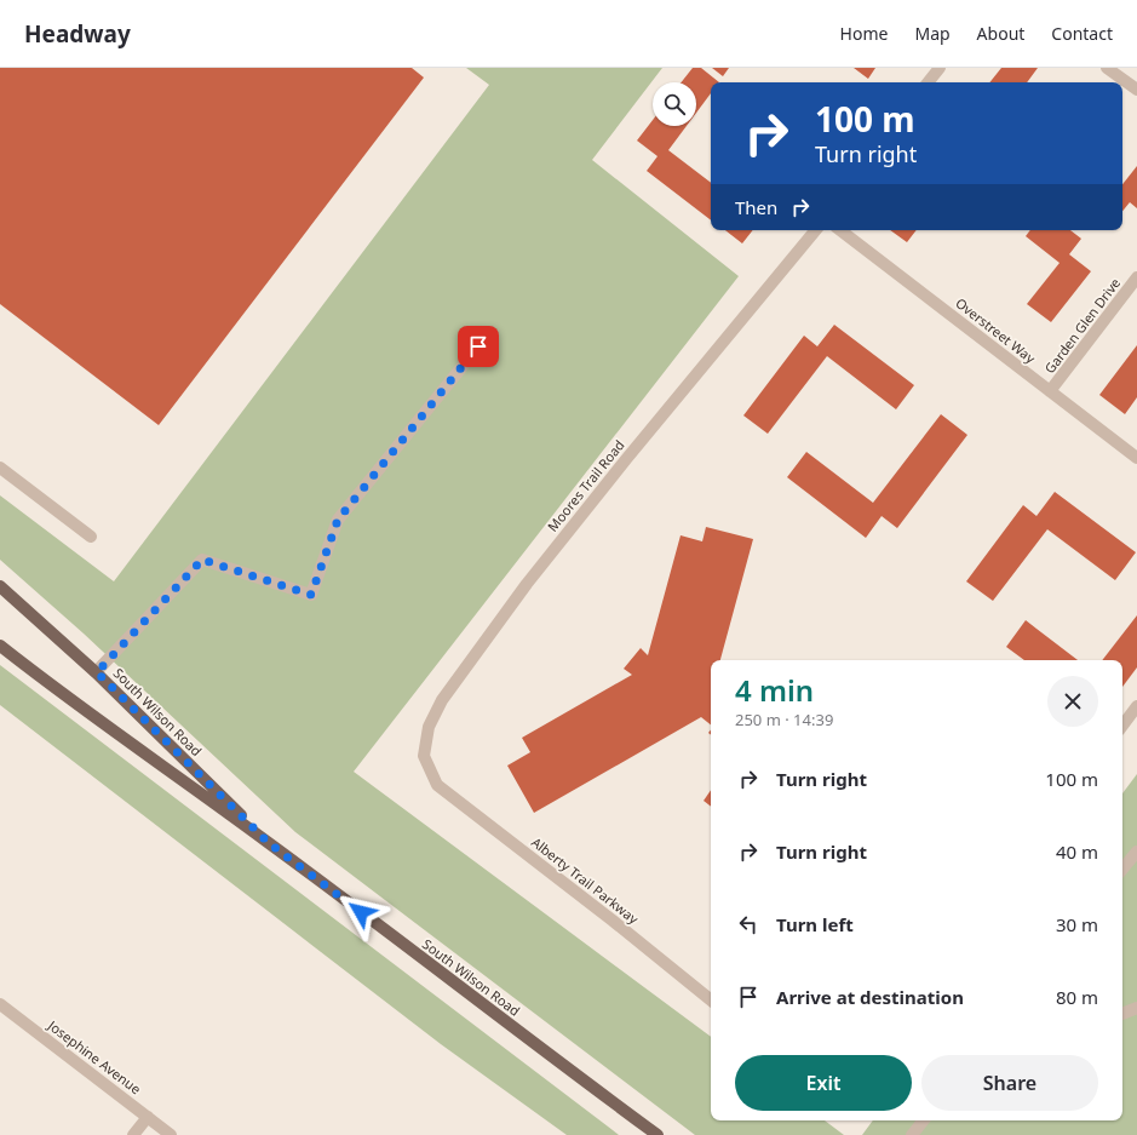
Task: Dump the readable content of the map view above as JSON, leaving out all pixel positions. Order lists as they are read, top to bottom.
{
  "streets": {
    "main road": ["South Wilson Road"],
    "street": [
      "Garden Glen Drive",
      "Overstreet Way",
      "Moores Trail Road",
      "Alberty Trail Parkway",
      "Josephine Avenue"
    ]
  },
  "crossings": [
    ["Garden Glen Drive", "Overstreet Way"],
    ["Moores Trail Road", "Alberty Trail Parkway"]
  ],
  "page": {
    "header": "Headway",
    "nav": [
      "Home",
      "Map",
      "About",
      "Contact"
    ],
    "turn": ["100 m", "Turn right"],
    "then": "Then",
    "heading": ["4 min", "250 m · 14:39"],
    "list": [
      {
        "name": "Turn right",
        "value": "100 m"
      },
      {
        "name": "Turn right",
        "value": "40 m"
      },
      {
        "name": "Turn left",
        "value": "30 m"
      },
      {
        "name": "Arrive at destination",
        "value": "80 m"
      }
    ],
    "buttons": ["Exit", "Share"]
  }
}
